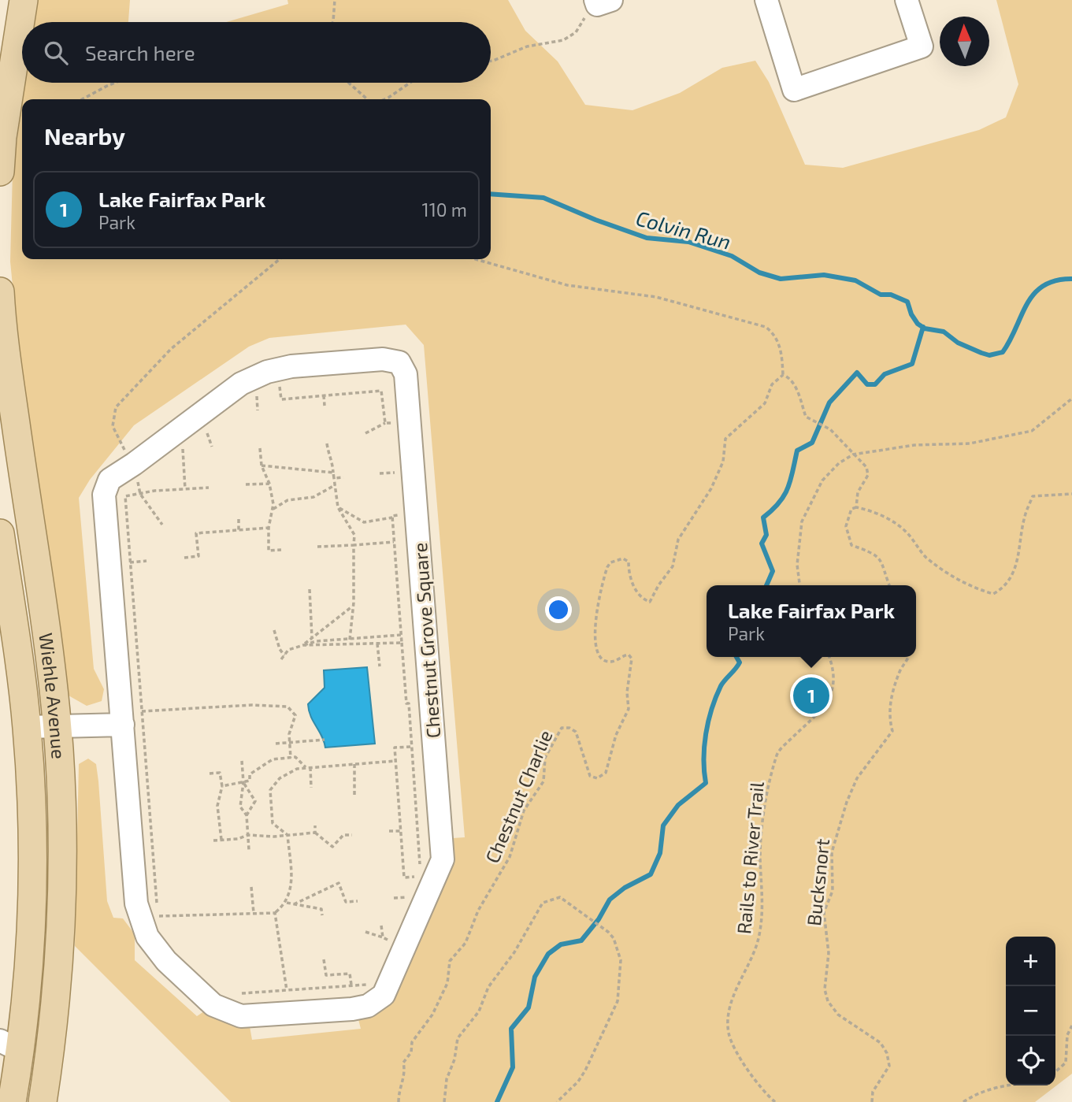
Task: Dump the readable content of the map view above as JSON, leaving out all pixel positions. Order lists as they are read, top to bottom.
{
  "streets": {
    "main road": ["Wiehle Avenue"],
    "street": ["Chestnut Grove Square"],
    "path": ["Chestnut Charlie", "Rails to River Trail", "Bucksnort"]
  },
  "water": ["Colvin Run"],
  "north": "top",
  "page": {
    "search": "Search here",
    "heading": "Nearby",
    "list": [
      {
        "mark": "1",
        "name": "Lake Fairfax Park",
        "note": "Park",
        "value": "110 m"
      }
    ],
    "popup": ["Lake Fairfax Park", "Park"],
    "pins": "1",
    "map_buttons": ["+", "−"]
  }
}
